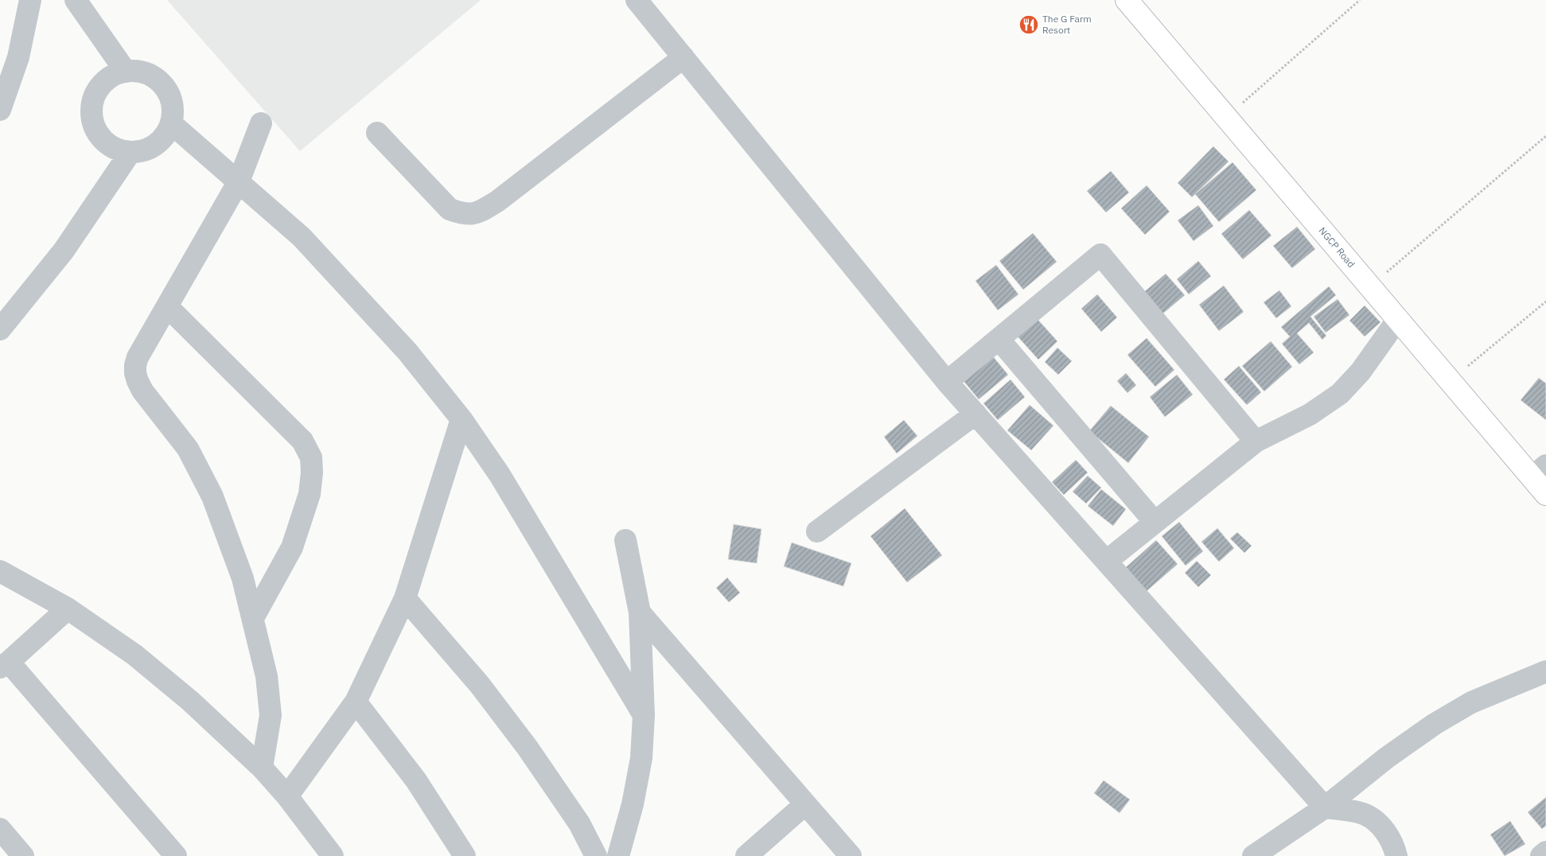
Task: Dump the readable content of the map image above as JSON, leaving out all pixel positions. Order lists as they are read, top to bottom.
{
  "streets": {
    "main road": ["NGCP Road"]
  },
  "places": {
    "restaurant": ["The G Farm Resort"]
  }
}
